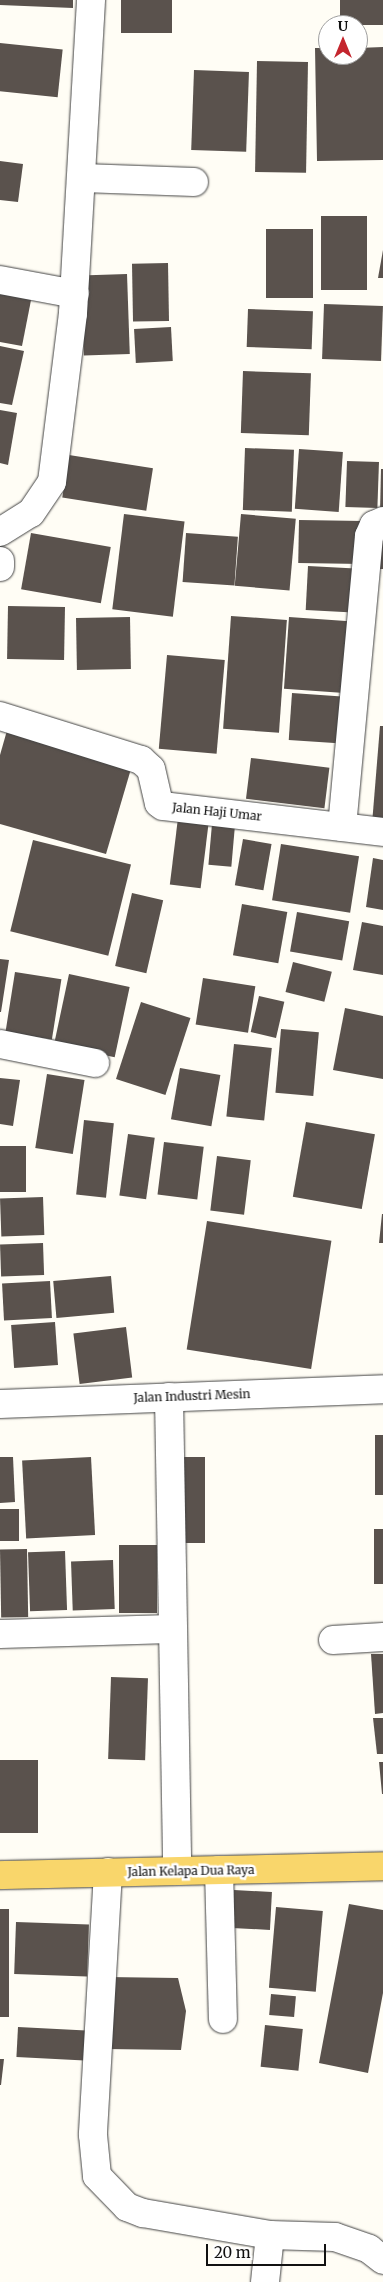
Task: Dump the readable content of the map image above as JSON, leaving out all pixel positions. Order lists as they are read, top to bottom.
{
  "streets": {
    "main road": ["Jalan Kelapa Dua Raya"],
    "street": ["Jalan Haji Umar", "Jalan Industri Mesin"]
  },
  "scale_bar": "20 m",
  "north": "top"
}
